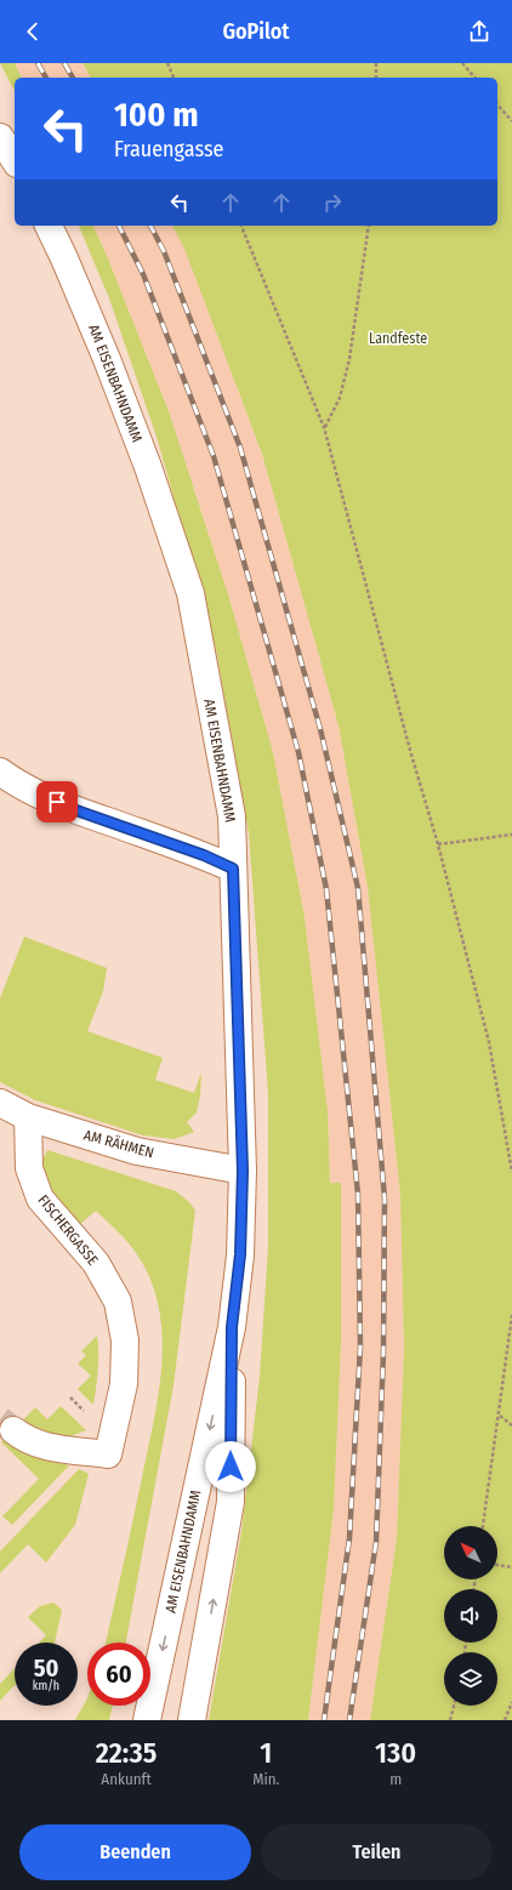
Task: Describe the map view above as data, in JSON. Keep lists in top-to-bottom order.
{
  "streets": {
    "main road": ["AM EISENBAHNDAMM", "AM RÄHMEN", "FISCHERGASSE"]
  },
  "crossings": [
    ["AM EISENBAHNDAMM", "AM RÄHMEN"],
    ["AM RÄHMEN", "FISCHERGASSE"]
  ],
  "parks": ["Landfeste"],
  "north": "top left",
  "page": {
    "header": "GoPilot",
    "turn": ["100 m", "Frauengasse"],
    "speed": "50 km/h",
    "limit": "60",
    "eta": [
      "22:35",
      "Ankunft",
      "1",
      "Min.",
      "130",
      "m"
    ],
    "buttons": ["Beenden", "Teilen"]
  }
}
